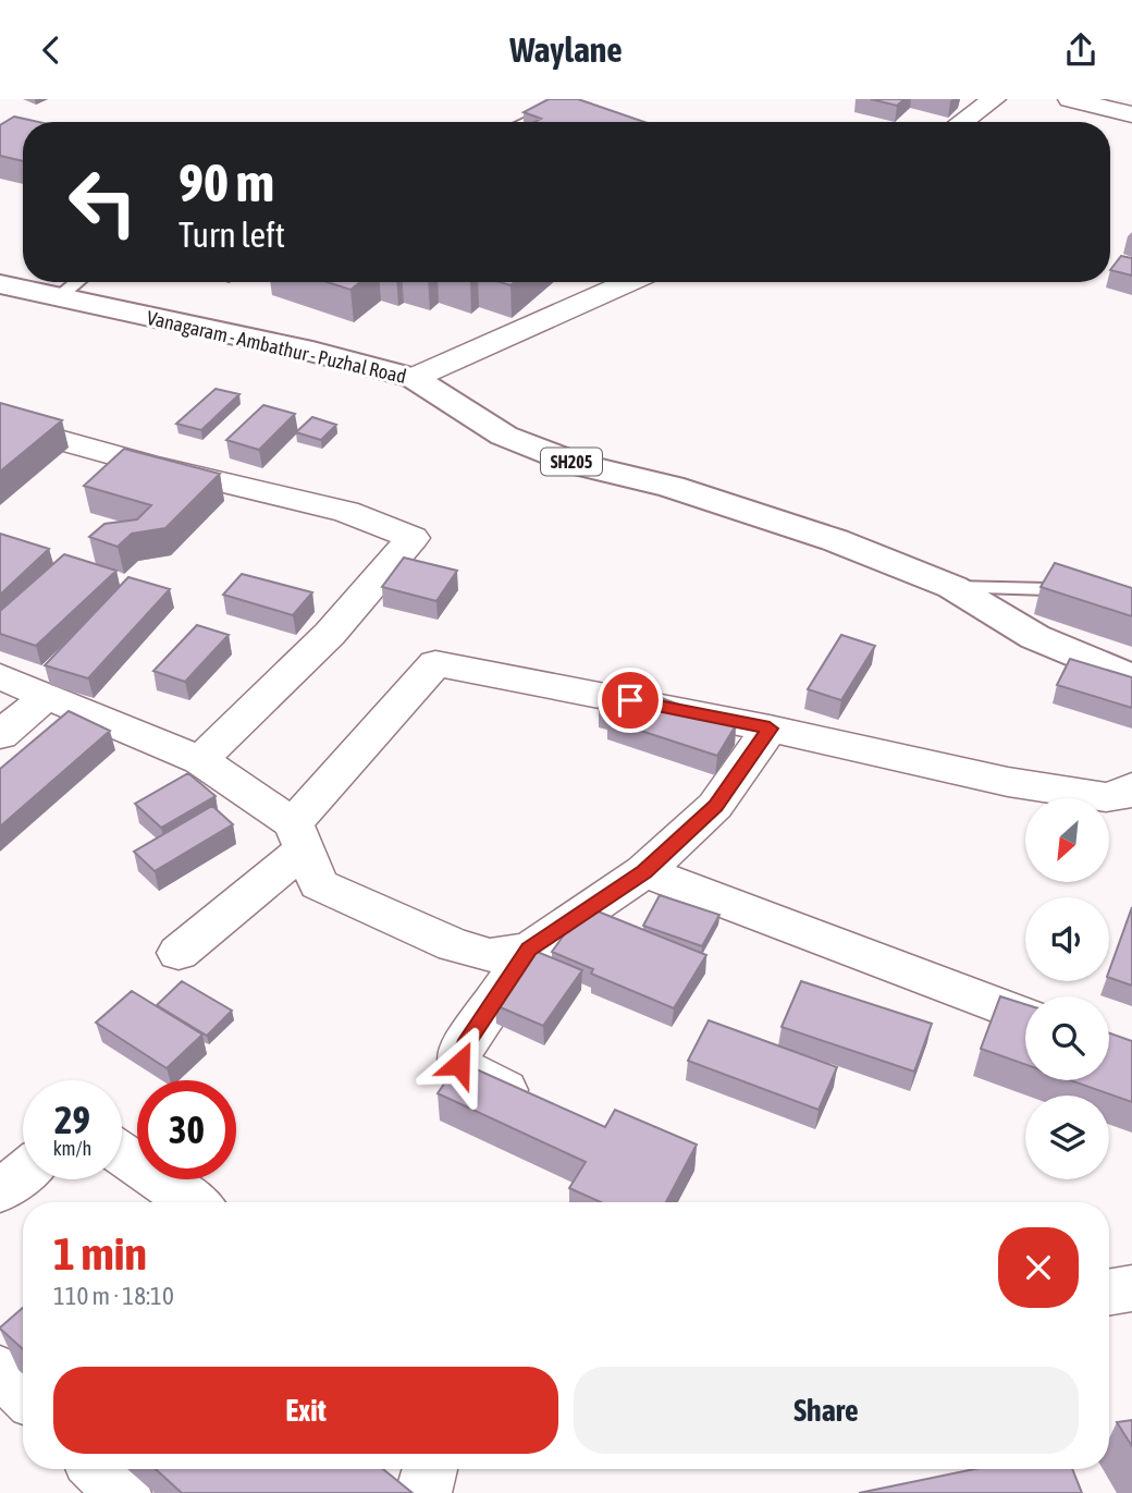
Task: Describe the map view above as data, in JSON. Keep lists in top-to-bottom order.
{
  "streets": {
    "main road": ["Vanagaram - Ambathur - Puzhal Road", "SH205"]
  },
  "north": "bottom left",
  "page": {
    "header": "Waylane",
    "turn": ["90 m", "Turn left"],
    "speed": "29 km/h",
    "limit": "30",
    "heading": ["1 min", "110 m · 18:10"],
    "buttons": ["Exit", "Share"]
  }
}
